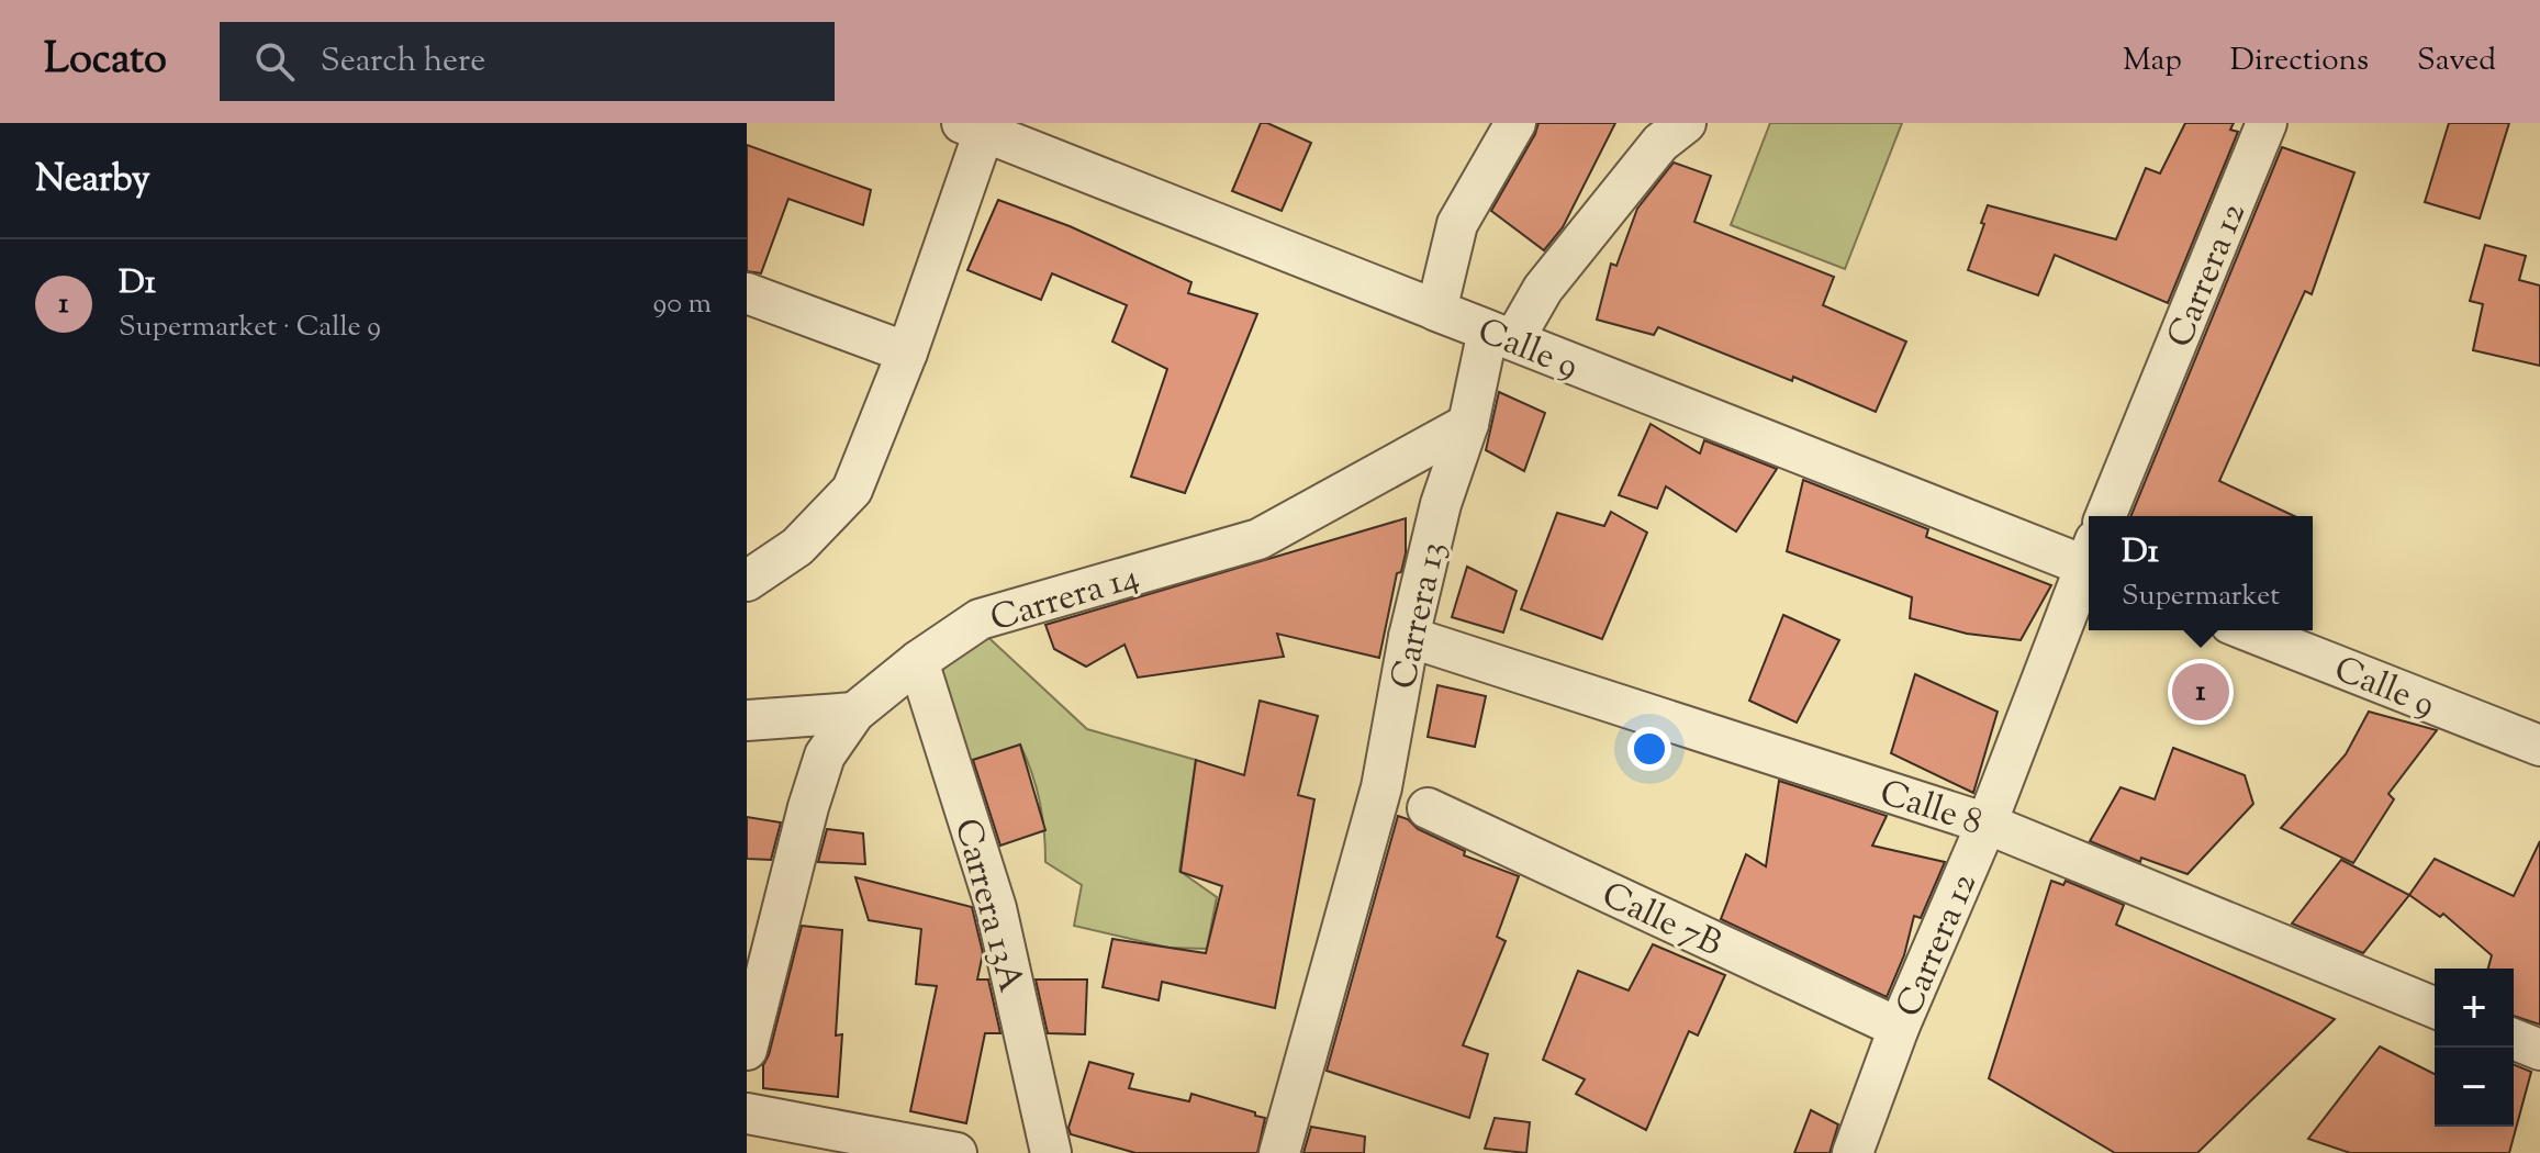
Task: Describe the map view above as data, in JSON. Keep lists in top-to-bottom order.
{
  "streets": {
    "street": [
      "Carrera 12",
      "Calle 9",
      "Carrera 14",
      "Carrera 13",
      "Calle 8",
      "Carrera 13A",
      "Calle 7B"
    ]
  },
  "crossings": [
    ["Carrera 12", "Calle 8"],
    ["Carrera 12", "Calle 7B"],
    ["Calle 9", "Carrera 13"],
    ["Carrera 14", "Carrera 13"],
    ["Carrera 14", "Carrera 13A"],
    ["Carrera 13", "Calle 8"]
  ],
  "page": {
    "header": "Locato",
    "search": "Search here",
    "nav": ["Map", "Directions", "Saved"],
    "heading": "Nearby",
    "list": [
      {
        "mark": "1",
        "name": "D1",
        "note": "Supermarket · Calle 9",
        "value": "90 m"
      }
    ],
    "popup": ["D1", "Supermarket"],
    "pins": "1",
    "map_buttons": ["+", "−"]
  }
}
